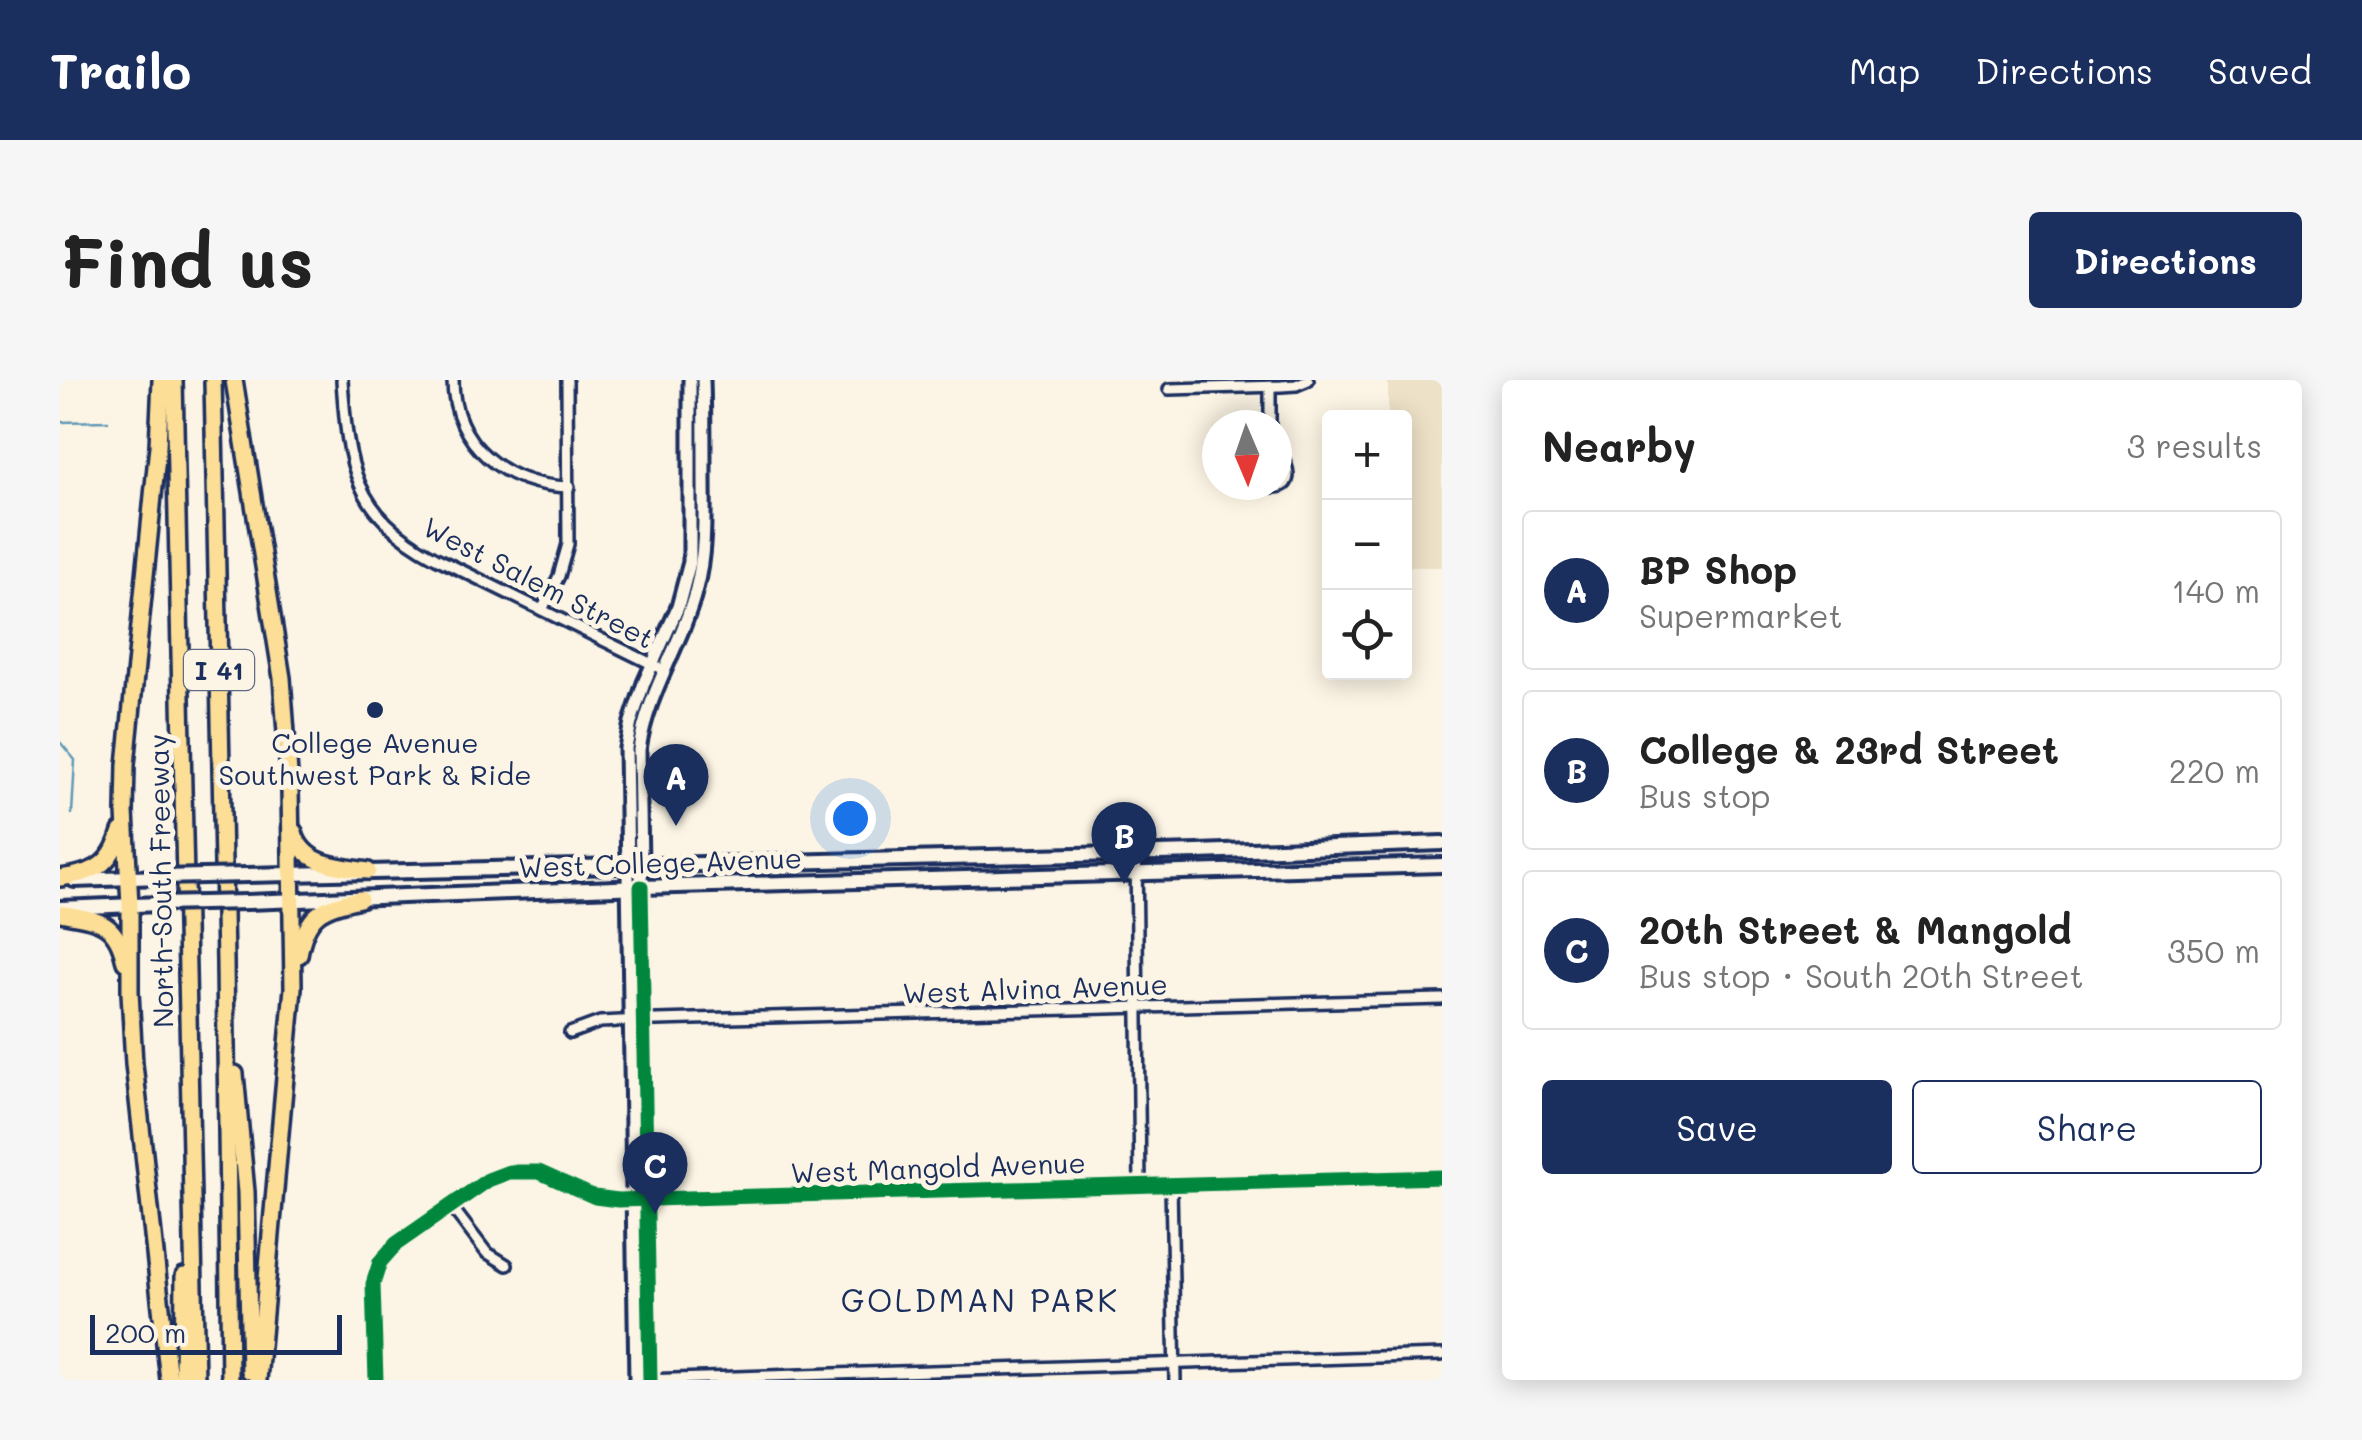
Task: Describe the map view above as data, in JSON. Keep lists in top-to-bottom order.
{
  "streets": {
    "highway": ["I 41", "North-South Freeway"],
    "main road": ["West College Avenue"],
    "street": ["West Salem Street", "West Alvina Avenue", "West Mangold Avenue"]
  },
  "districts": ["GOLDMAN PARK"],
  "places": ["College Avenue Southwest Park & Ride"],
  "scale_bar": "200 m",
  "north": "bottom",
  "page": {
    "header": "Trailo",
    "nav": ["Map", "Directions", "Saved"],
    "buttons": [
      "Directions",
      ["Save", "Share"]
    ],
    "title": "Find us",
    "heading": ["Nearby", "3 results"],
    "map_buttons": ["+", "−"],
    "list": [
      {
        "mark": "A",
        "name": "BP Shop",
        "note": "Supermarket",
        "value": "140 m"
      },
      {
        "mark": "B",
        "name": "College & 23rd Street",
        "note": "Bus stop",
        "value": "220 m"
      },
      {
        "mark": "C",
        "name": "20th Street & Mangold",
        "note": "Bus stop · South 20th Street",
        "value": "350 m"
      }
    ],
    "pins": ["A", "B", "C"],
    "scale": "200 m"
  }
}
